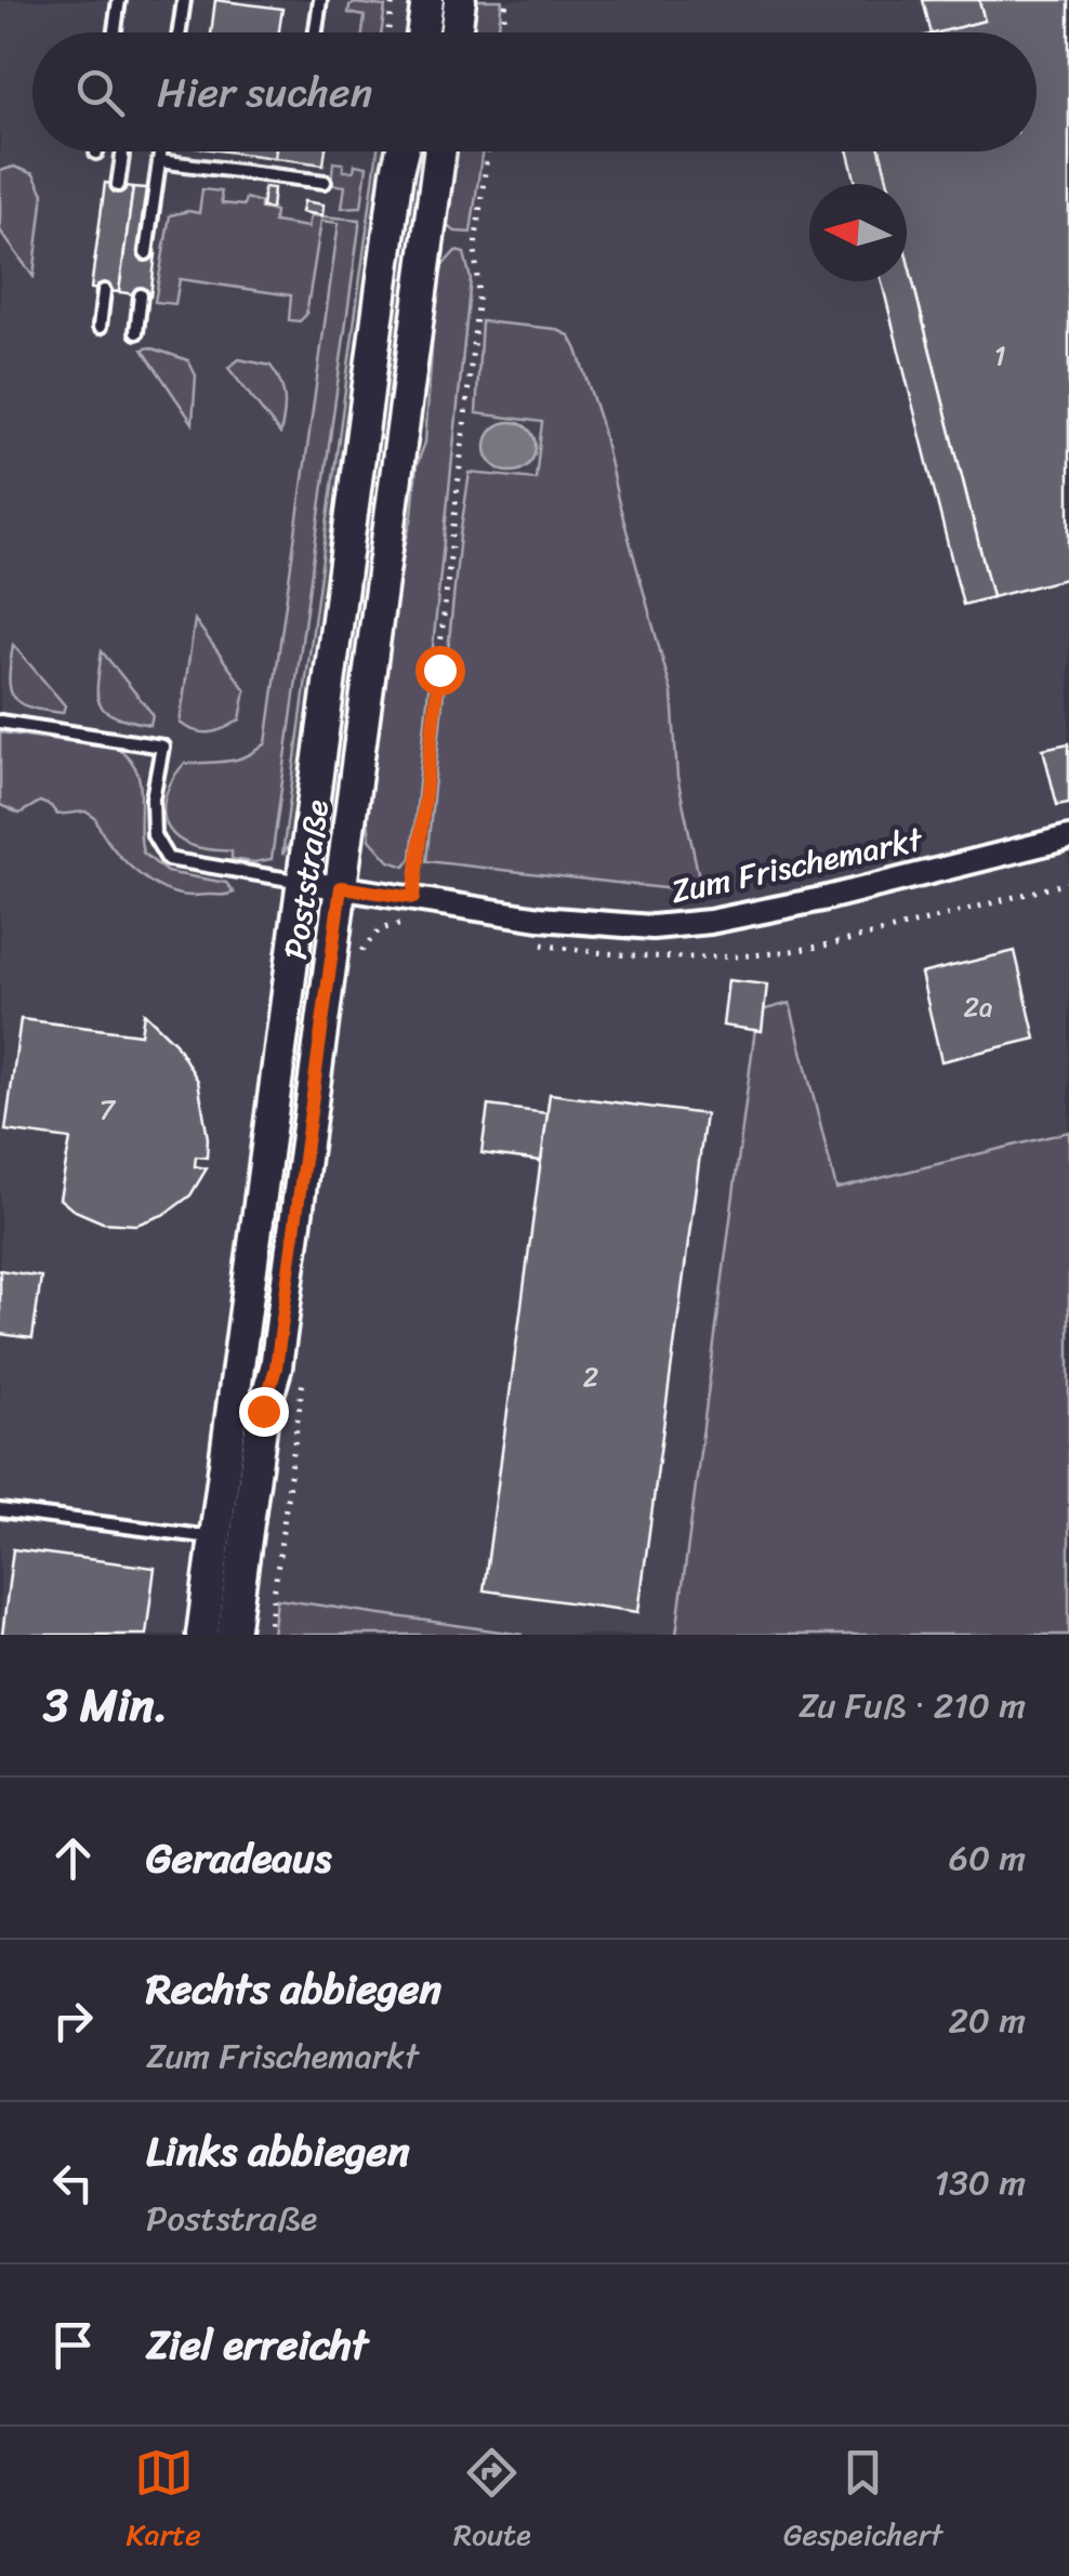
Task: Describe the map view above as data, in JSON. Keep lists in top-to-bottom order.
{
  "streets": {
    "street": ["Zum Frischemarkt", "Poststraße"]
  },
  "crossings": [
    ["Zum Frischemarkt", "Poststraße"]
  ],
  "house_numbers": [
    "1",
    "2a",
    "7",
    "2"
  ],
  "north": "left",
  "page": {
    "search": "Hier suchen",
    "heading": ["3 Min.", "Zu Fuß · 210 m"],
    "list": [
      ["Geradeaus", "60 m"],
      ["Rechts abbiegen", "Zum Frischemarkt", "20 m"],
      ["Links abbiegen", "Poststraße", "130 m"],
      "Ziel erreicht"
    ],
    "nav": ["Karte", "Route", "Gespeichert"]
  }
}
